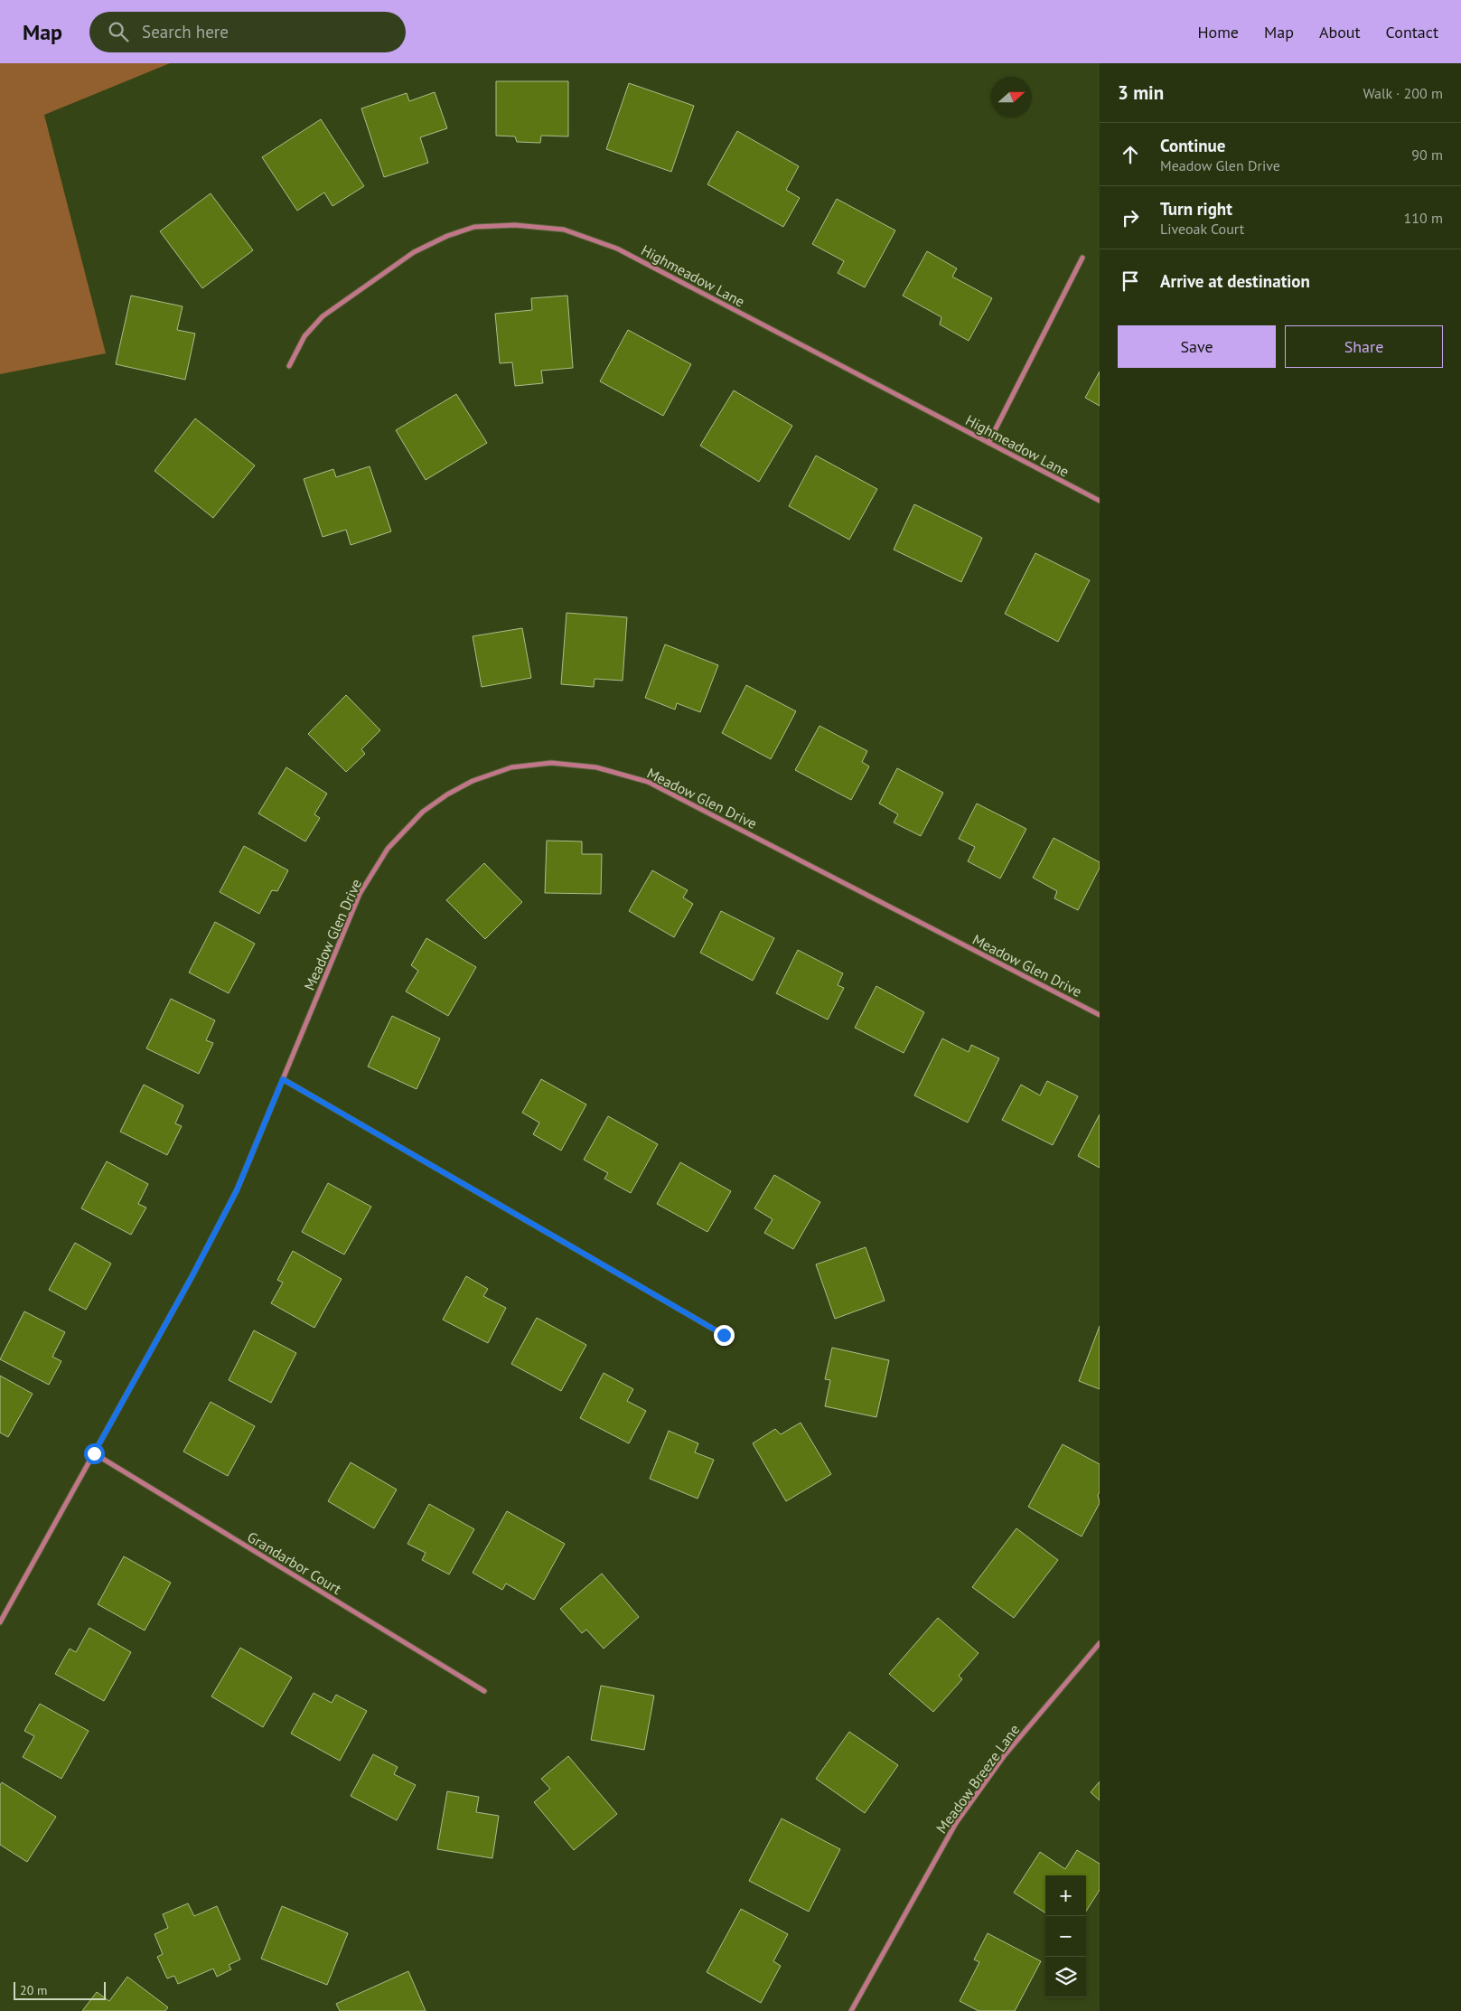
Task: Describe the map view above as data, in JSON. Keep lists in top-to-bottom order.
{
  "streets": {
    "street": [
      "Highmeadow Lane",
      "Meadow Glen Drive",
      "Grandarbor Court",
      "Meadow Breeze Lane"
    ]
  },
  "crossings": [
    ["Meadow Glen Drive", "Grandarbor Court"]
  ],
  "scale_bar": "20 m",
  "north": "right",
  "page": {
    "header": "Map",
    "search": "Search here",
    "nav": [
      "Home",
      "Map",
      "About",
      "Contact"
    ],
    "heading": ["3 min", "Walk · 200 m"],
    "list": [
      ["Continue", "Meadow Glen Drive", "90 m"],
      ["Turn right", "Liveoak Court", "110 m"],
      "Arrive at destination"
    ],
    "buttons": ["Save", "Share"],
    "map_buttons": ["+", "−"],
    "scale": "20 m"
  }
}
